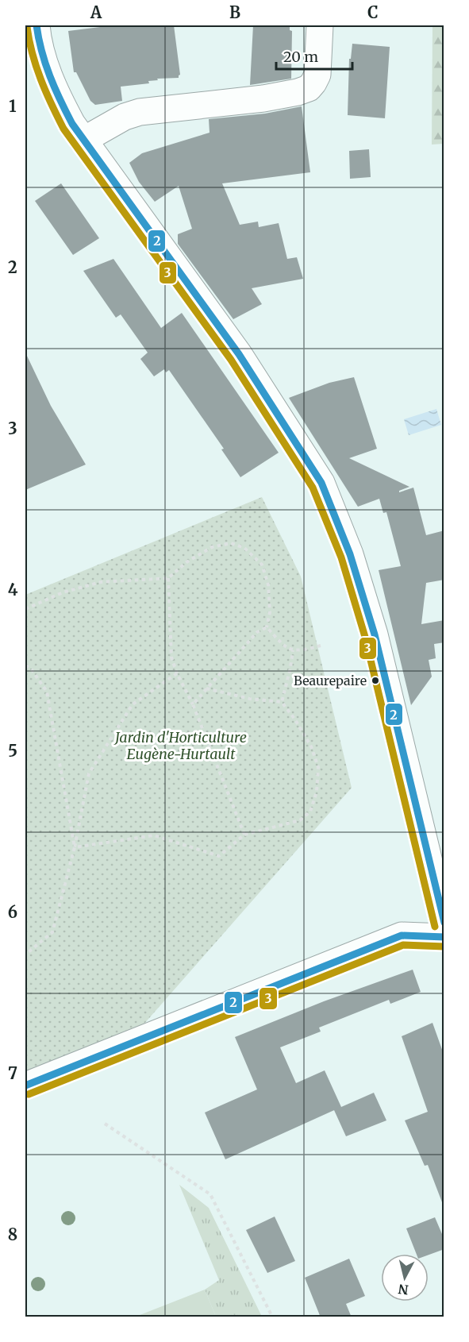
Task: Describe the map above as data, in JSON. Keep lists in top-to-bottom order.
{
  "parks": ["Jardin d'Horticulture Eugène-Hurtault"],
  "places": ["Beaurepaire"],
  "lines": ["transit line 2", "transit line 3"],
  "scale_bar": "20 m",
  "north": "bottom",
  "grid": {
    "columns": ["A", "B", "C"],
    "rows": [
      "1",
      "2",
      "3",
      "4",
      "5",
      "6",
      "7",
      "8"
    ]
  }
}
